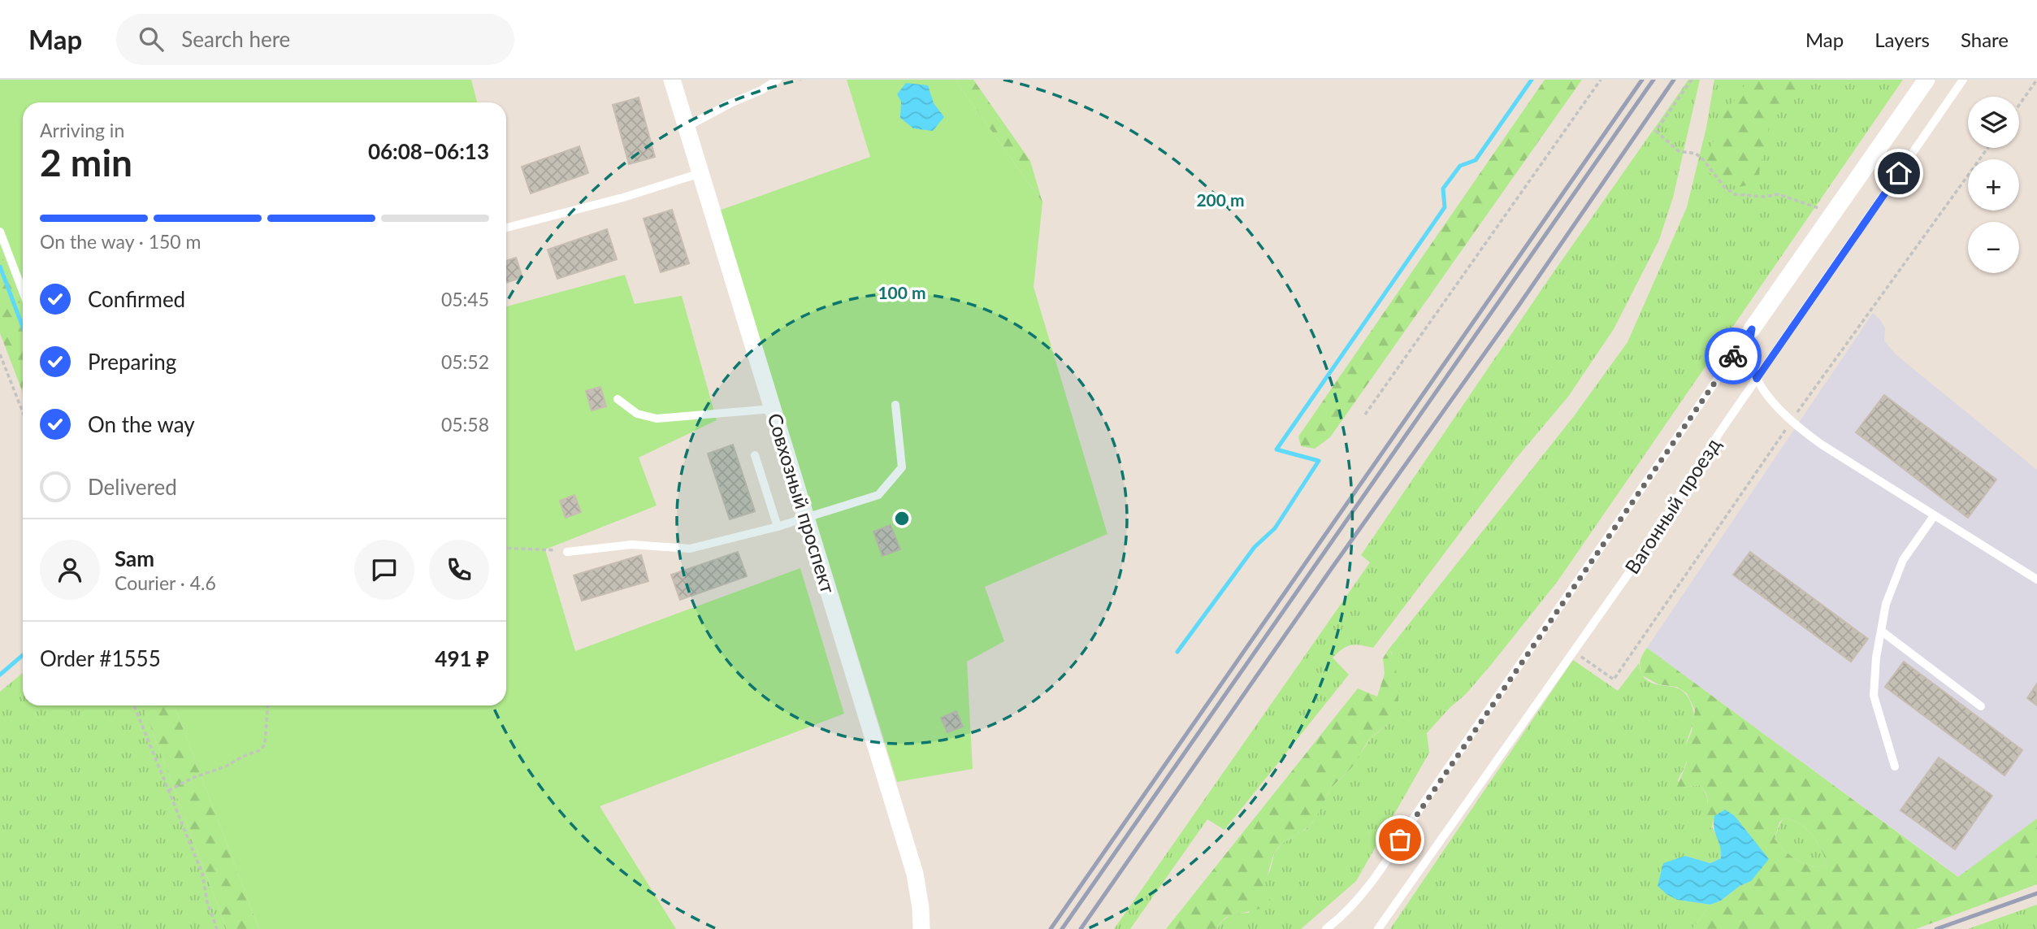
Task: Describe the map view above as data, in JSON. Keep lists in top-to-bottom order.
{
  "streets": {
    "street": ["Совхозный проспект", "Вагонный проезд"]
  },
  "page": {
    "header": "Map",
    "search": "Search here",
    "nav": ["Map", "Layers", "Share"],
    "map_buttons": ["+", "−"],
    "heading": ["2 min", "Arriving in", "06:08–06:13"],
    "panel": [
      "Sam",
      "Courier · 4.6",
      "Order #1555",
      "491 ₽"
    ],
    "bar": "On the way · 150 m",
    "list": [
      ["Confirmed", "05:45"],
      ["Preparing", "05:52"],
      ["On the way", "05:58"],
      "Delivered"
    ]
  },
  "rings": ["200 m", "100 m"]
}
